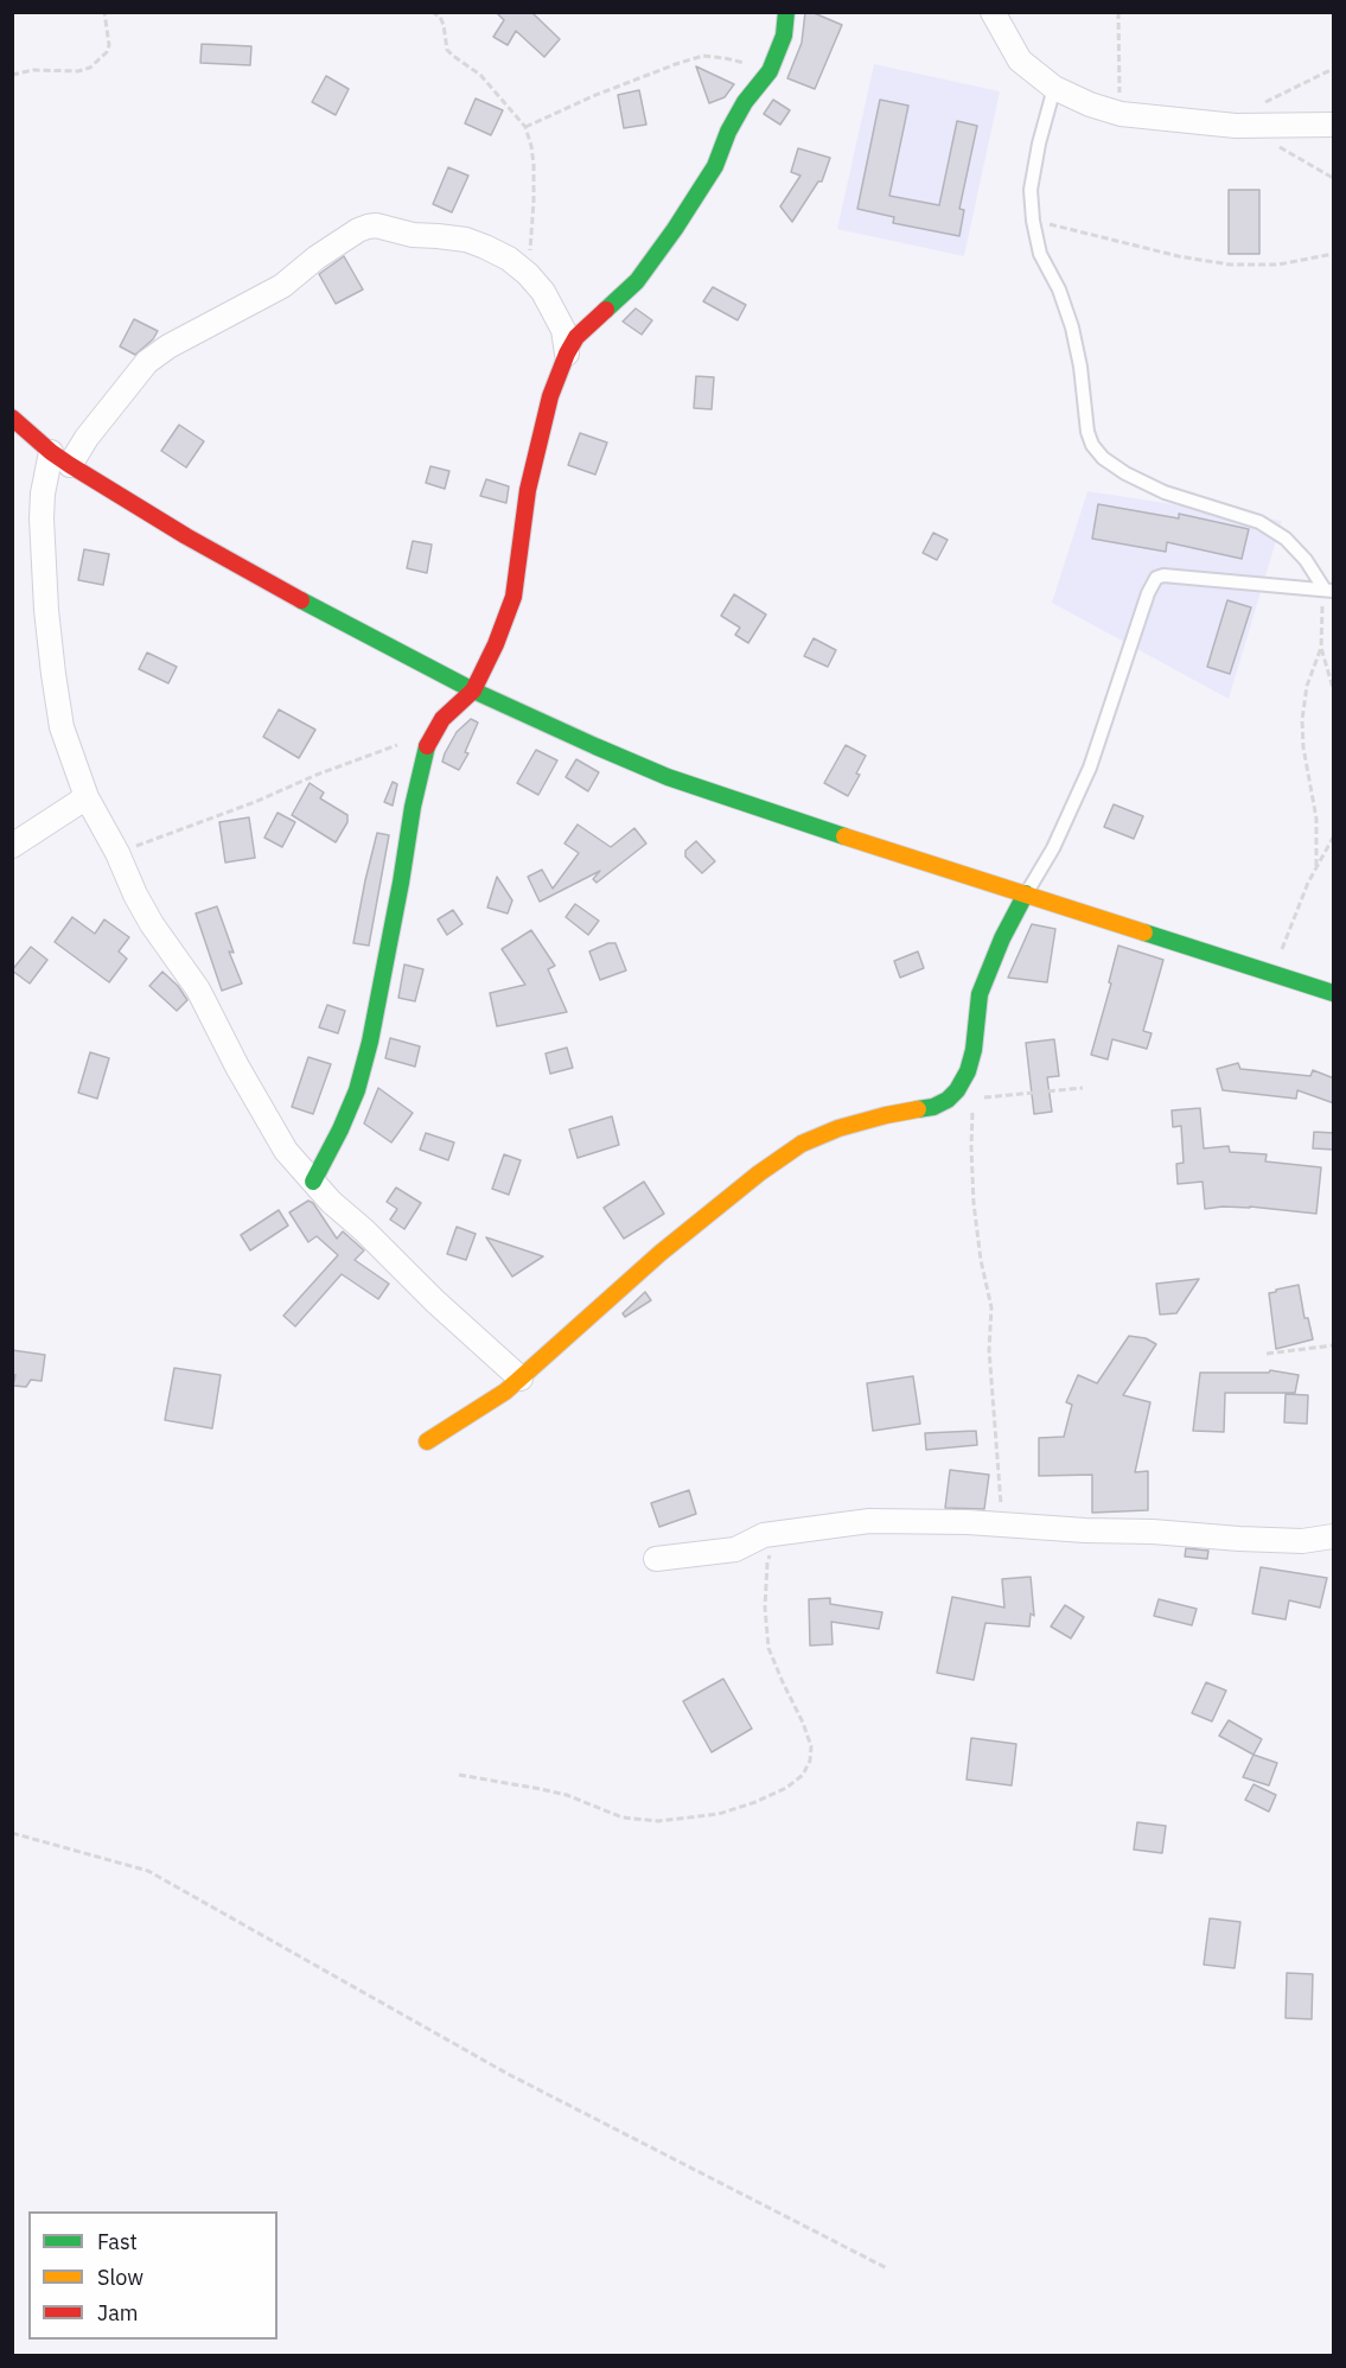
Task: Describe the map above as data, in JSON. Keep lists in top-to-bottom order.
{
  "legend": ["Fast", "Slow", "Jam"]
}
